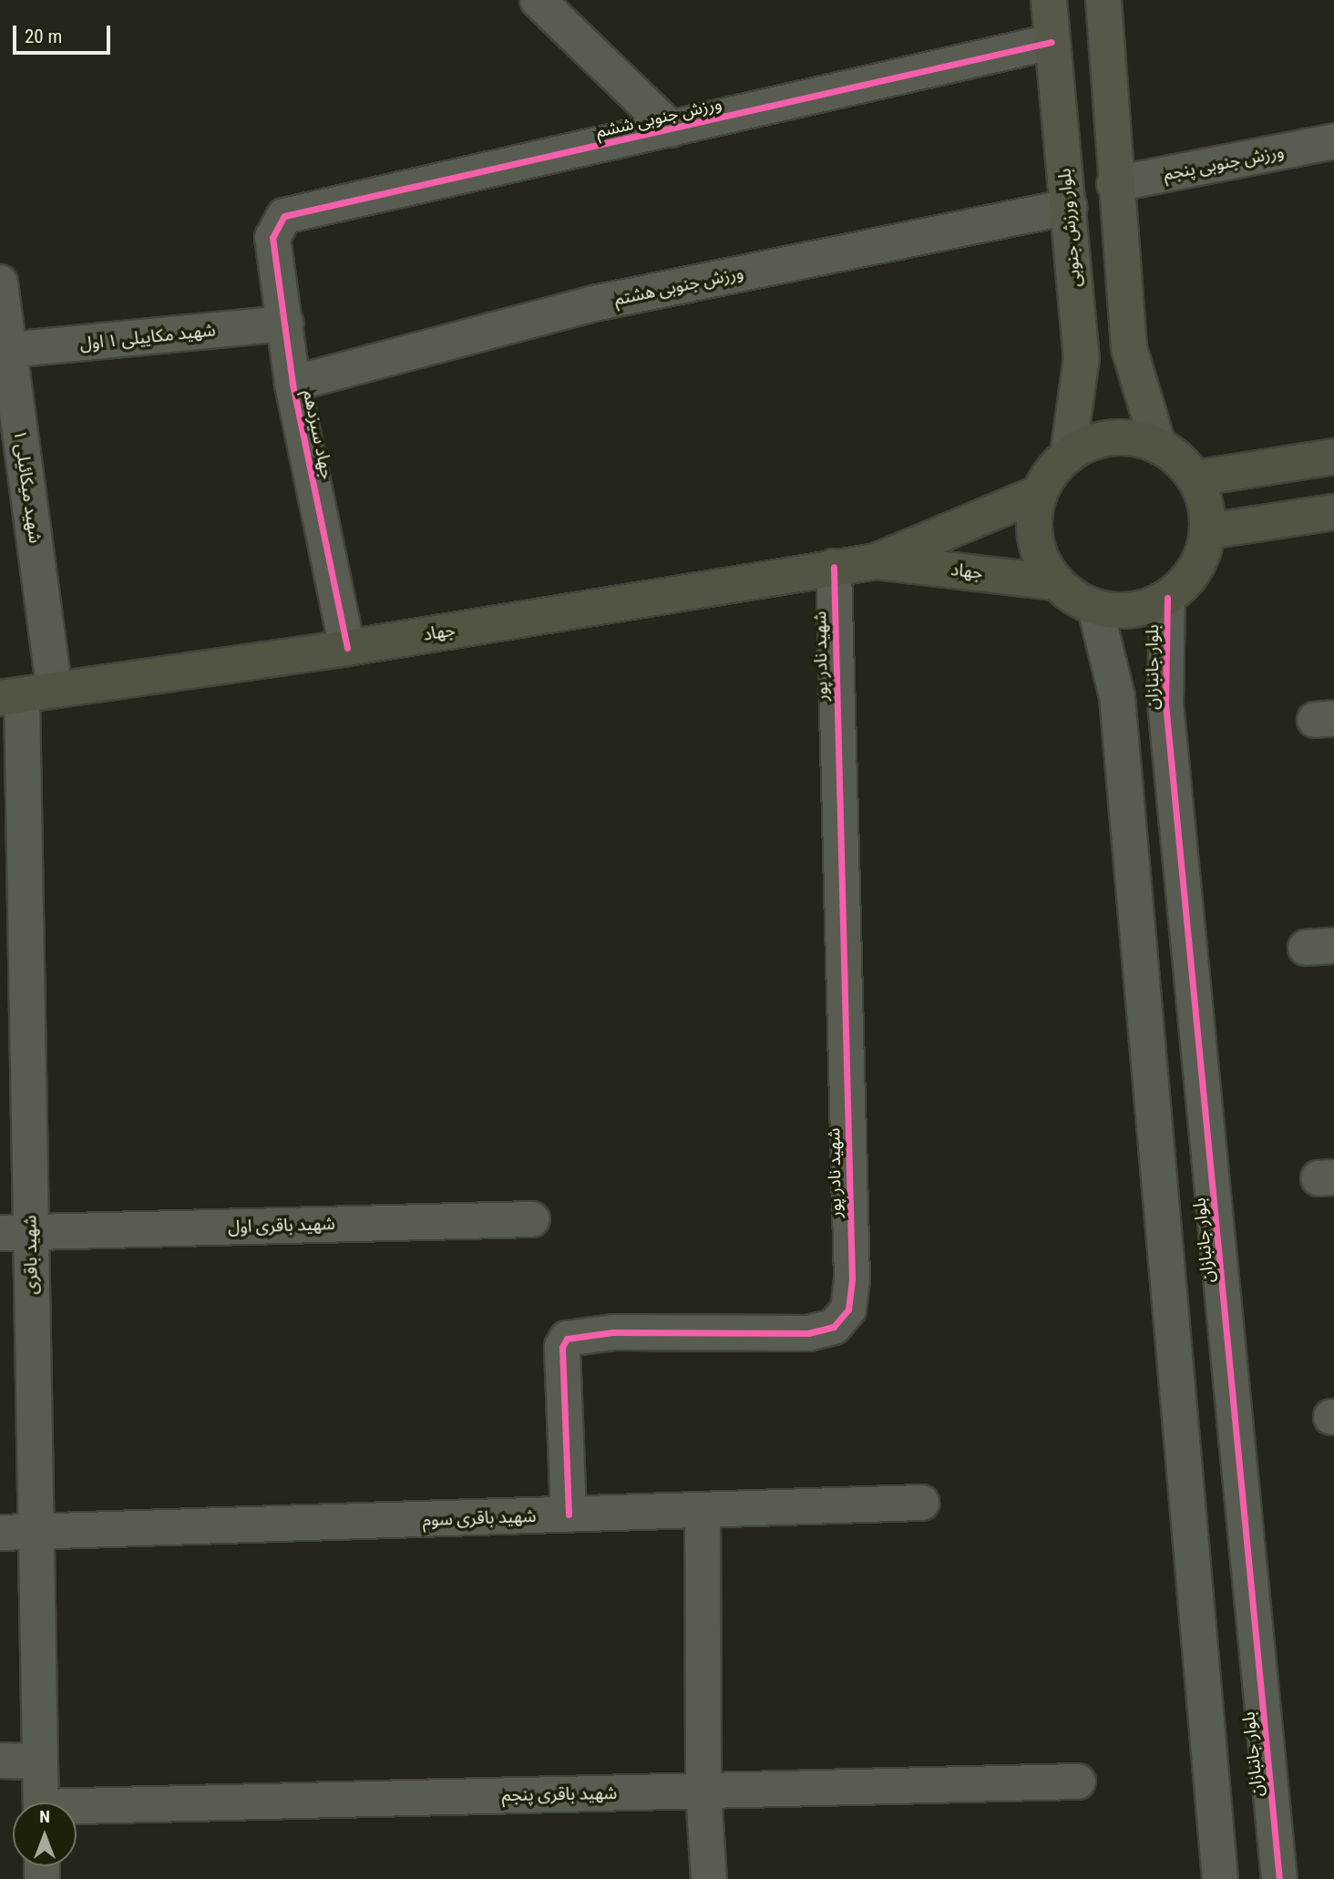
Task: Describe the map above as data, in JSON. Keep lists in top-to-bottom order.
{
  "streets": {
    "main road": ["بلوار ورزش جنوبی", "جهاد"],
    "street": [
      "ورزش جنوبی ششم",
      "ورزش جنوبی پنجم",
      "ورزش جنوبی هشتم",
      "شهید مکاییلی ۱ اول",
      "جهاد سیزدهم",
      "شهید میکائیلی ۱",
      "شهید نادر پور",
      "بلوار جانبازان",
      "شهید باقری اول",
      "شهید باقری",
      "شهید باقری سوم",
      "شهید باقری پنجم"
    ]
  },
  "crossings": [
    ["ورزش جنوبی ششم", "بلوار ورزش جنوبی"],
    ["ورزش جنوبی ششم", "جهاد سیزدهم"],
    ["بلوار ورزش جنوبی", "ورزش جنوبی هشتم"],
    ["بلوار ورزش جنوبی", "جهاد"],
    ["بلوار ورزش جنوبی", "بلوار جانبازان"],
    ["ورزش جنوبی هشتم", "جهاد سیزدهم"],
    ["شهید مکاییلی ۱ اول", "جهاد سیزدهم"],
    ["شهید مکاییلی ۱ اول", "شهید میکائیلی ۱"],
    ["جهاد سیزدهم", "جهاد"],
    ["شهید میکائیلی ۱", "جهاد"],
    ["شهید میکائیلی ۱", "شهید باقری"],
    ["جهاد", "شهید نادر پور"],
    ["جهاد", "بلوار جانبازان"],
    ["جهاد", "شهید باقری"],
    ["شهید نادر پور", "شهید باقری سوم"],
    ["شهید باقری اول", "شهید باقری"],
    ["شهید باقری", "شهید باقری سوم"]
  ],
  "scale_bar": "20 m",
  "north": "top"
}
